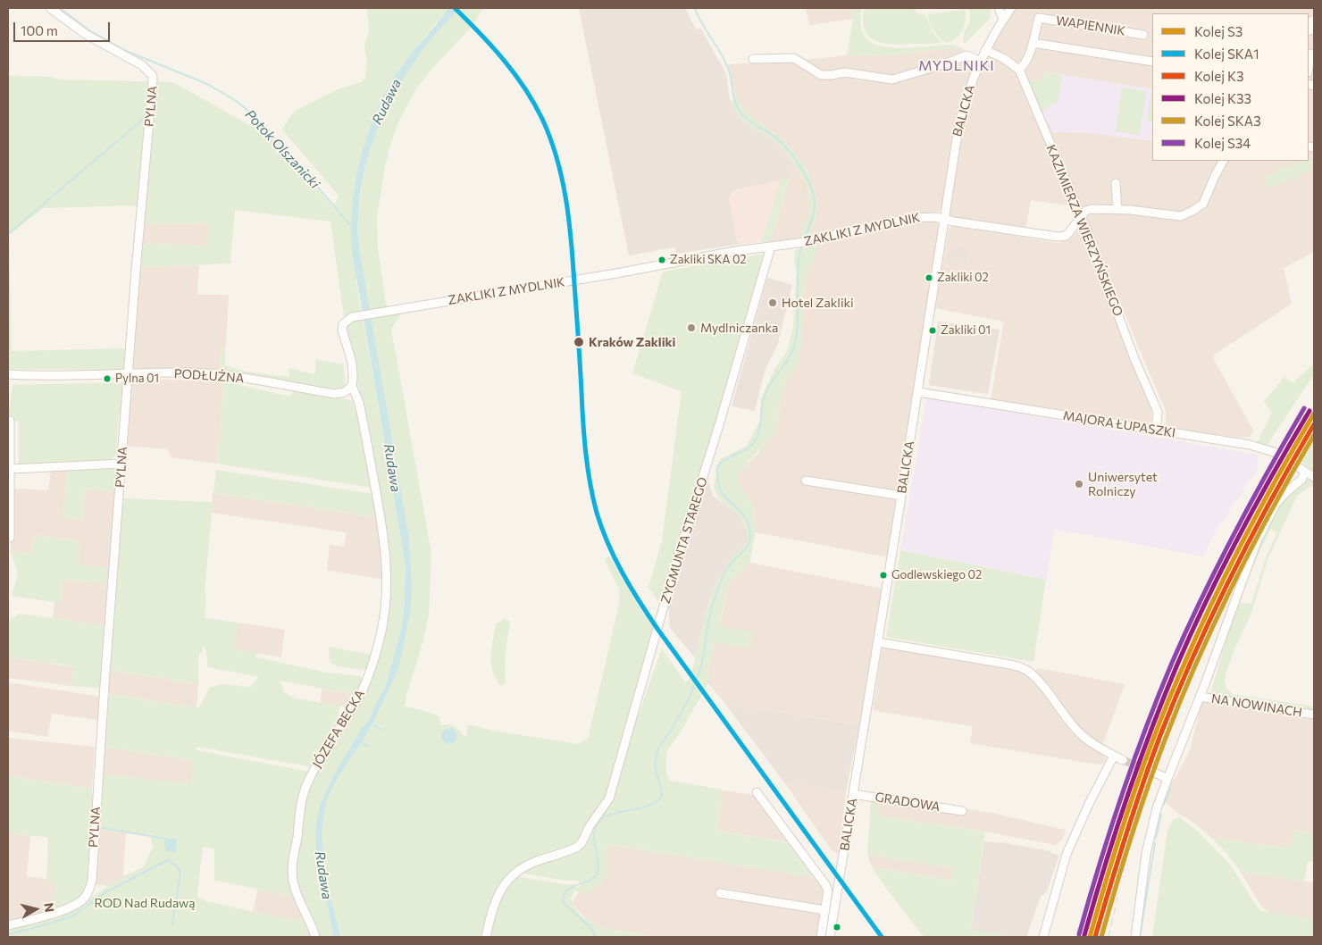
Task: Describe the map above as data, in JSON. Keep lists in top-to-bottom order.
{
  "streets": {
    "street": [
      "WAPIENNIK",
      "PYLNA",
      "BALICKA",
      "ZAKLIKI Z MYDLNIK",
      "KAZIMIERZA WIERZYŃSKIEGO",
      "PODŁUŻNA",
      "MAJORA ŁUPASZKI",
      "ZYGMUNTA STAREGO",
      "NA NOWINACH",
      "JÓZEFA BECKA",
      "GRADOWA"
    ]
  },
  "crossings": [
    ["WAPIENNIK", "KAZIMIERZA WIERZYŃSKIEGO"],
    ["PYLNA", "PODŁUŻNA"],
    ["BALICKA", "ZAKLIKI Z MYDLNIK"],
    ["BALICKA", "MAJORA ŁUPASZKI"],
    ["BALICKA", "GRADOWA"],
    ["ZAKLIKI Z MYDLNIK", "KAZIMIERZA WIERZYŃSKIEGO"],
    ["ZAKLIKI Z MYDLNIK", "PODŁUŻNA"],
    ["ZAKLIKI Z MYDLNIK", "ZYGMUNTA STAREGO"],
    ["ZAKLIKI Z MYDLNIK", "JÓZEFA BECKA"],
    ["KAZIMIERZA WIERZYŃSKIEGO", "MAJORA ŁUPASZKI"],
    ["PODŁUŻNA", "JÓZEFA BECKA"]
  ],
  "districts": ["MYDLNIKI"],
  "water": ["Rudawa", "Potok Olszanicki"],
  "parks": ["ROD Nad Rudawą"],
  "places": [
    "Zakliki SKA 02",
    "Zakliki 02",
    "Hotel Zakliki",
    "Mydlniczanka",
    "Zakliki 01",
    "Kraków Zakliki",
    "Pylna 01",
    "Uniwersytet Rolniczy",
    "Godlewskiego 02"
  ],
  "lines": [
    "rail line SKA1",
    "rail line S34",
    "rail line K33",
    "rail line S3",
    "rail line K3",
    "rail line SKA3"
  ],
  "legend": [
    "Kolej S3",
    "Kolej SKA1",
    "Kolej K3",
    "Kolej K33",
    "Kolej SKA3",
    "Kolej S34"
  ],
  "scale_bar": "100 m",
  "north": "right"
}
